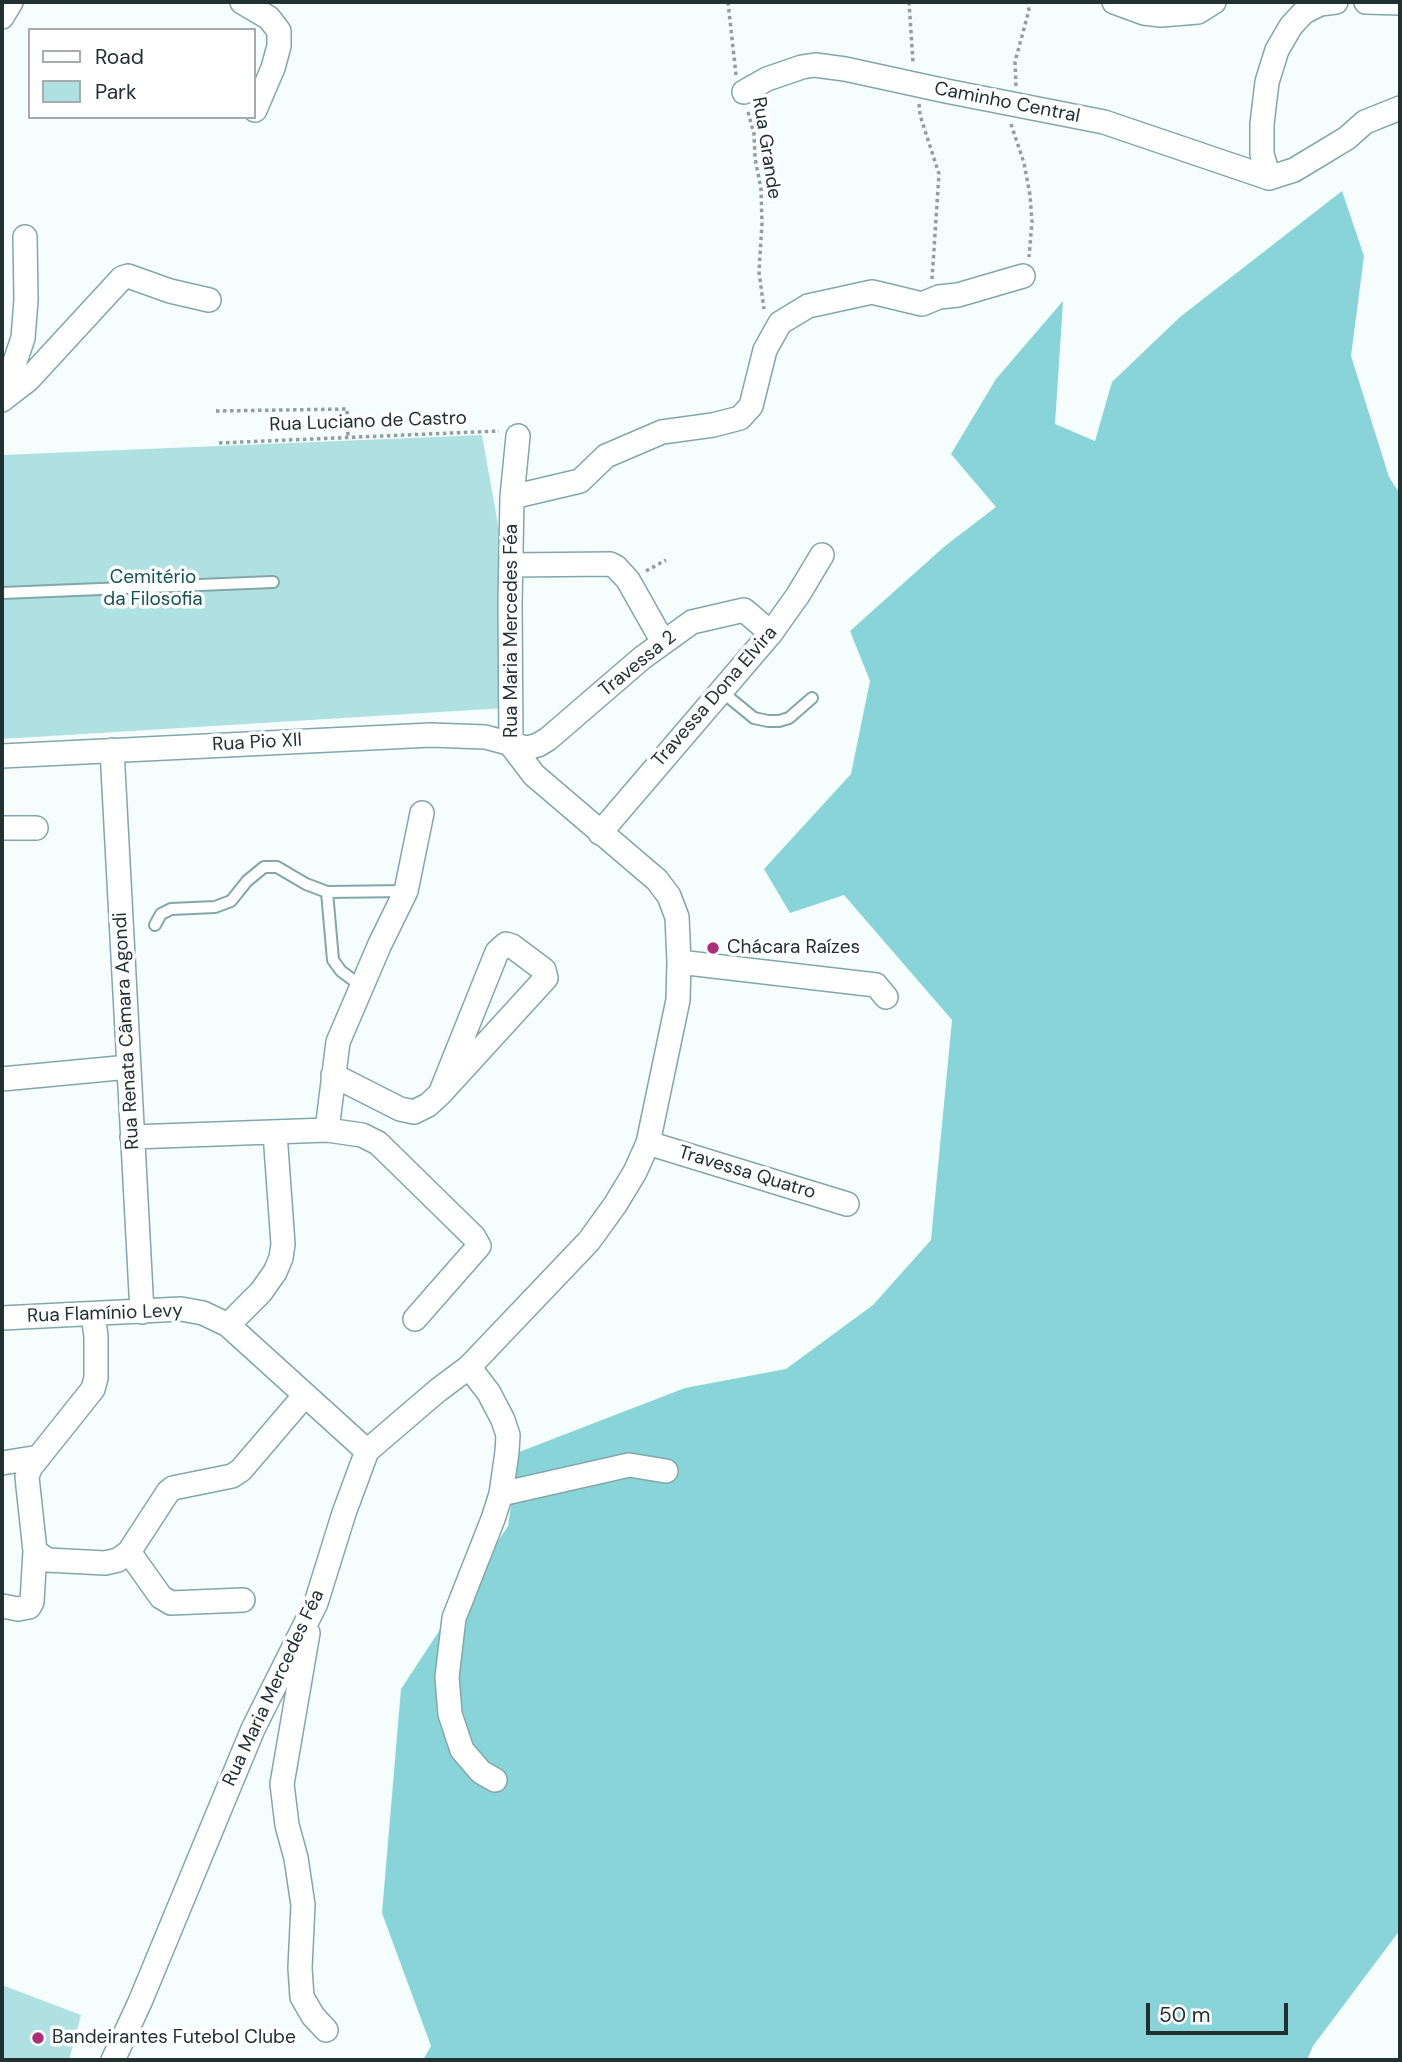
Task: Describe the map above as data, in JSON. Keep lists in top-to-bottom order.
{
  "streets": {
    "street": [
      "Caminho Central",
      "Rua Maria Mercedes Féa",
      "Travessa 2",
      "Travessa Dona Elvira",
      "Rua Pio XII",
      "Rua Renata Câmara Agondi",
      "Travessa Quatro",
      "Rua Flamínio Levy"
    ],
    "path": ["Rua Grande", "Rua Luciano de Castro"]
  },
  "crossings": [
    ["Caminho Central", "Rua Grande"],
    ["Rua Luciano de Castro", "Rua Maria Mercedes Féa"],
    ["Rua Maria Mercedes Féa", "Travessa 2"],
    ["Rua Maria Mercedes Féa", "Travessa Dona Elvira"],
    ["Rua Maria Mercedes Féa", "Rua Pio XII"],
    ["Rua Maria Mercedes Féa", "Travessa Quatro"],
    ["Rua Maria Mercedes Féa", "Rua Flamínio Levy"],
    ["Travessa 2", "Travessa Dona Elvira"],
    ["Travessa 2", "Rua Pio XII"],
    ["Rua Pio XII", "Rua Renata Câmara Agondi"],
    ["Rua Renata Câmara Agondi", "Rua Flamínio Levy"]
  ],
  "parks": ["Cemitério da Filosofia"],
  "places": ["Chácara Raízes", "Bandeirantes Futebol Clube"],
  "legend": ["Road", "Park"],
  "scale_bar": "50 m"
}
